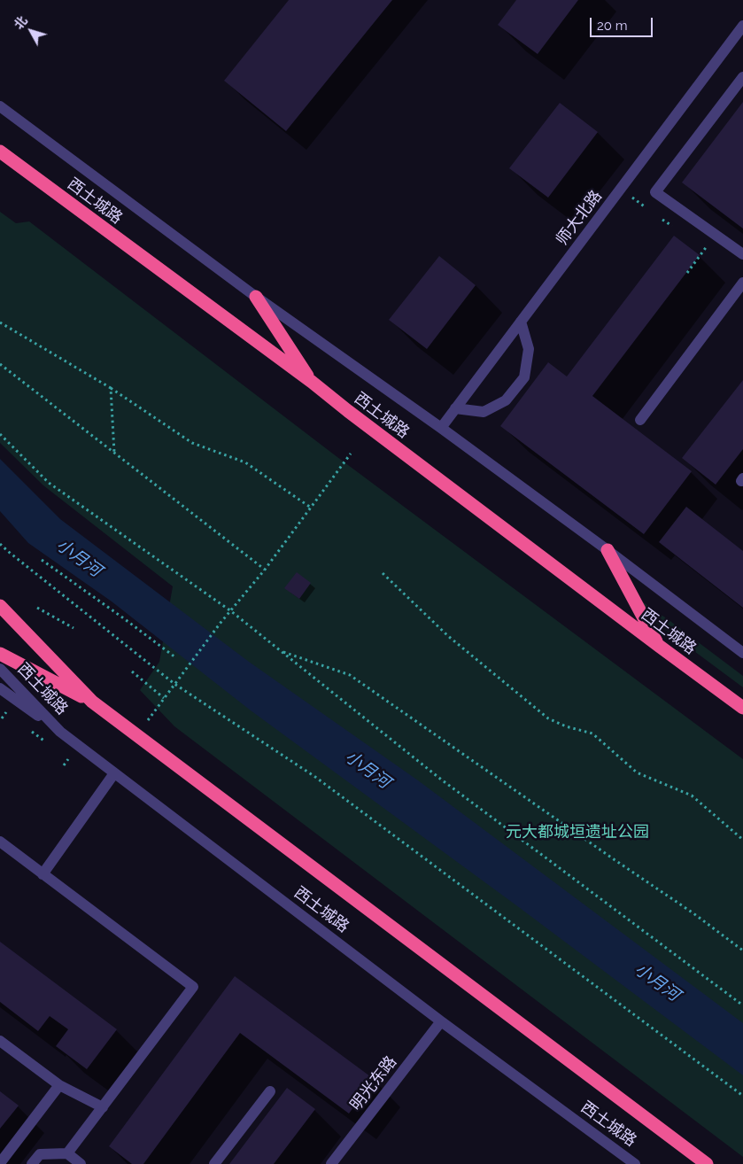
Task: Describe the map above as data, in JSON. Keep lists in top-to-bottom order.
{
  "streets": {
    "highway": ["西土城路"],
    "street": ["师大北路", "明光东路"]
  },
  "crossings": [
    ["西土城路", "师大北路"],
    ["西土城路", "明光东路"]
  ],
  "water": ["小月河"],
  "parks": ["元大都城垣遗址公园"],
  "scale_bar": "20 m",
  "north": "top left"
}
